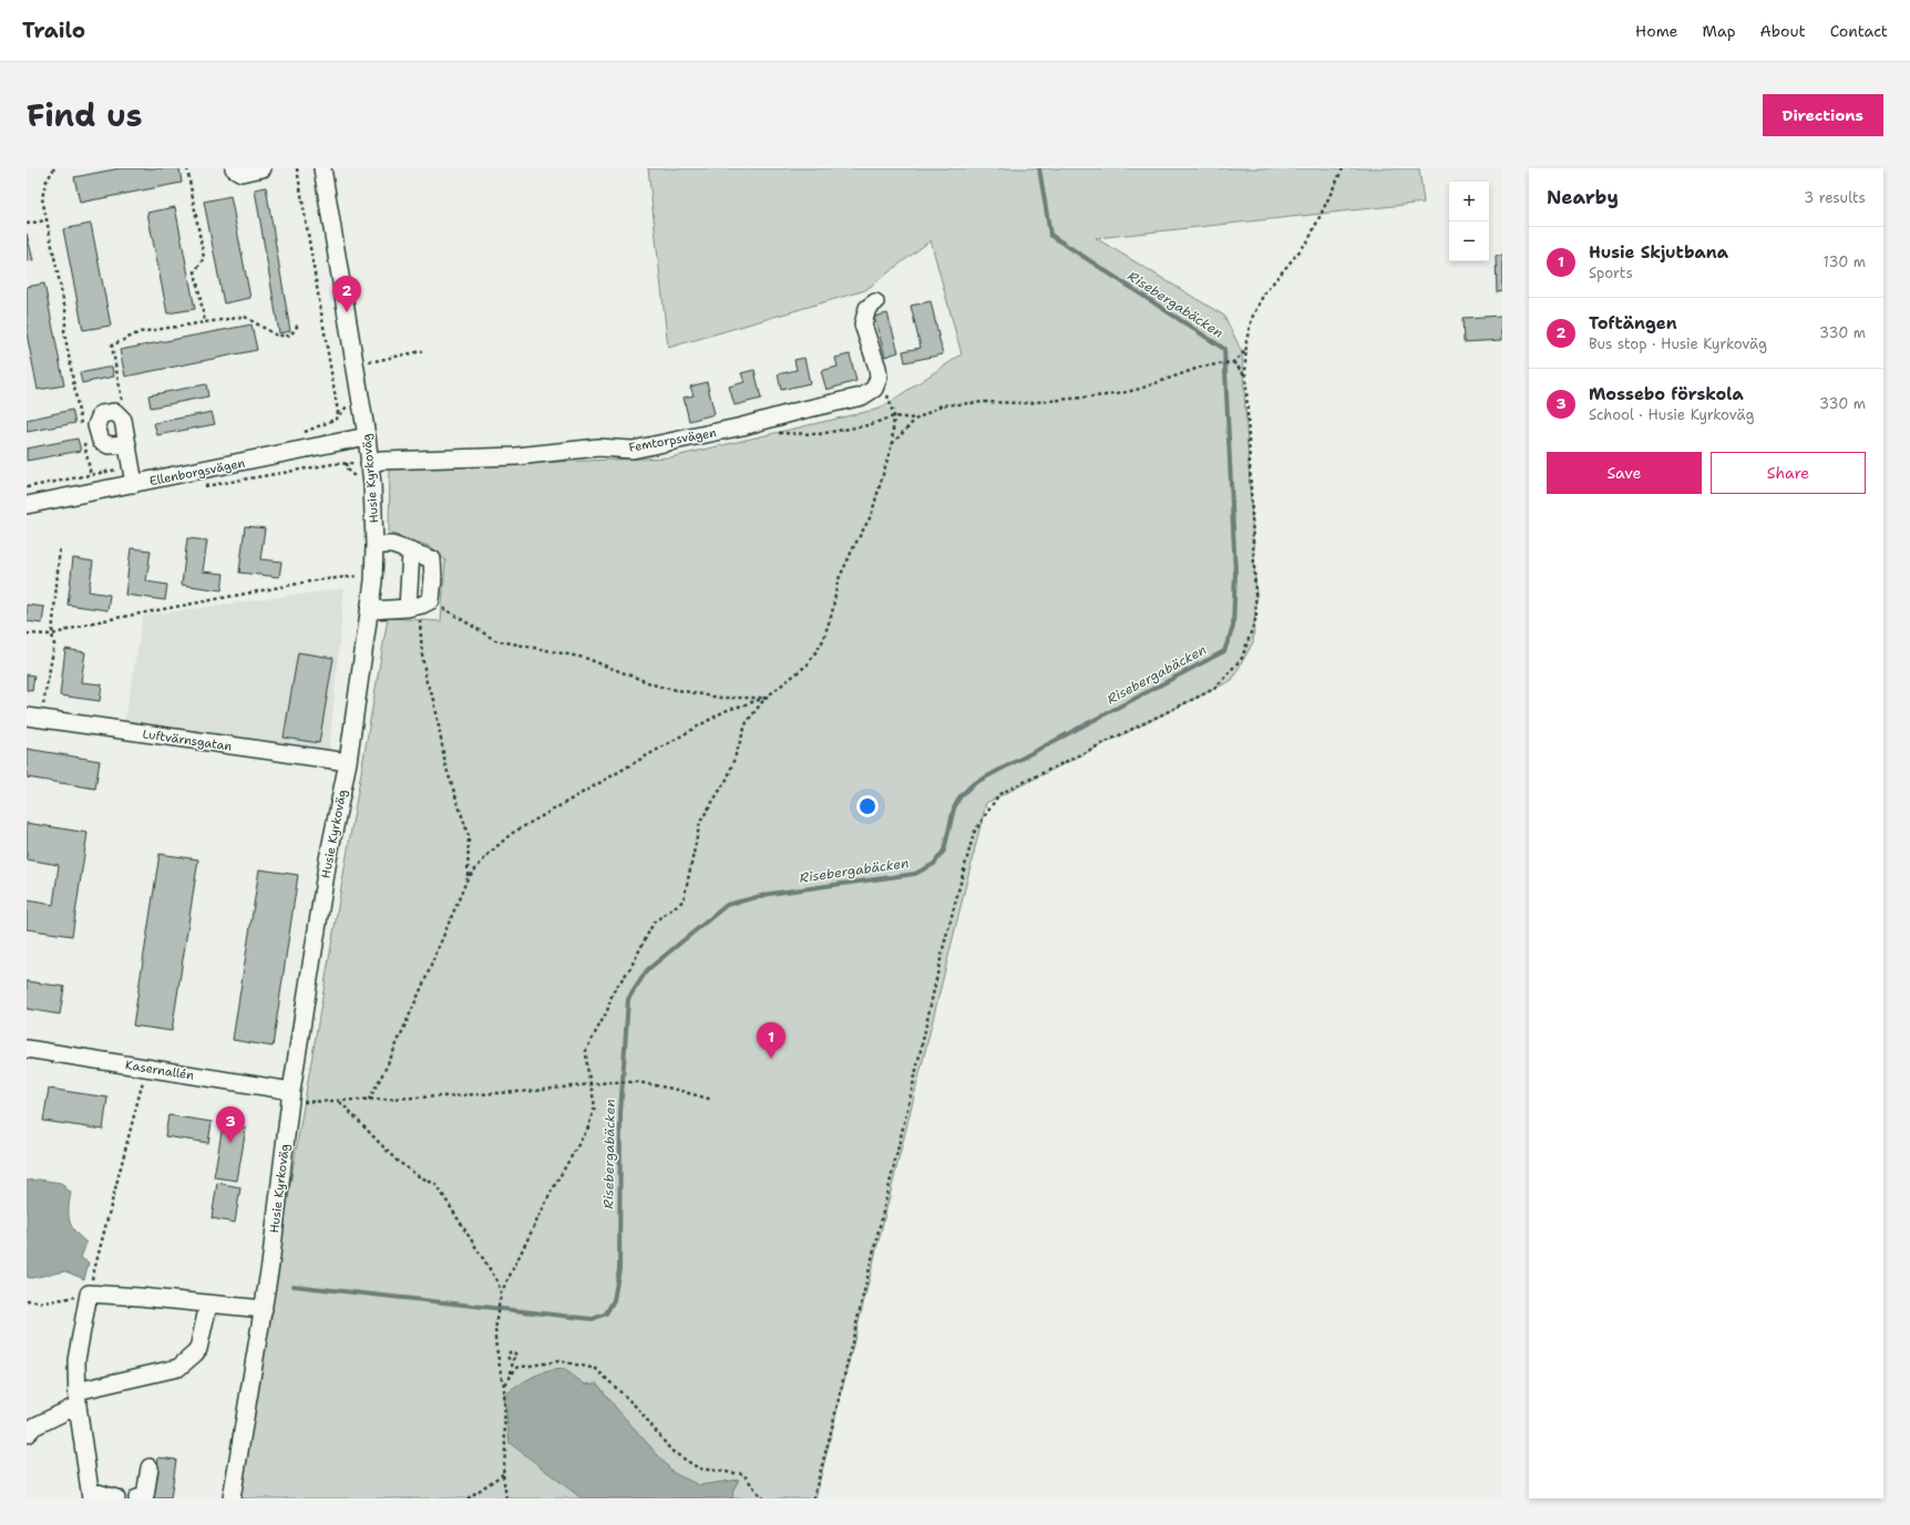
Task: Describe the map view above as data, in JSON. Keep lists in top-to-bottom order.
{
  "streets": {
    "street": [
      "Femtorpsvägen",
      "Ellenborgsvägen",
      "Husie Kyrkoväg",
      "Luftvärnsgatan",
      "Kasernallén"
    ]
  },
  "crossings": [
    ["Femtorpsvägen", "Husie Kyrkoväg"],
    ["Ellenborgsvägen", "Husie Kyrkoväg"],
    ["Husie Kyrkoväg", "Luftvärnsgatan"],
    ["Husie Kyrkoväg", "Kasernallén"]
  ],
  "water": ["Risebergabäcken"],
  "page": {
    "header": "Trailo",
    "nav": [
      "Home",
      "Map",
      "About",
      "Contact"
    ],
    "title": "Find us",
    "buttons": [
      "Directions",
      ["Save", "Share"]
    ],
    "heading": ["Nearby", "3 results"],
    "map_buttons": ["+", "−"],
    "list": [
      {
        "mark": "1",
        "name": "Husie Skjutbana",
        "note": "Sports",
        "value": "130 m"
      },
      {
        "mark": "2",
        "name": "Toftängen",
        "note": "Bus stop · Husie Kyrkoväg",
        "value": "330 m"
      },
      {
        "mark": "3",
        "name": "Mossebo förskola",
        "note": "School · Husie Kyrkoväg",
        "value": "330 m"
      }
    ],
    "pins": ["2", "1", "3"]
  }
}
